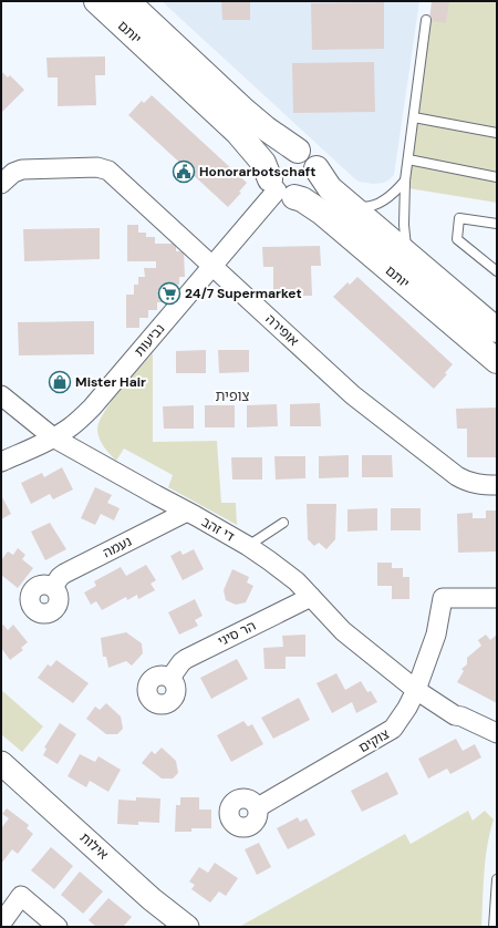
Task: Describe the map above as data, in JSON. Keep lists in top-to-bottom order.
{
  "streets": {
    "main road": ["יותם"],
    "street": [
      "אופירה",
      "נביעות",
      "די זהב",
      "נעמה",
      "הר סיני",
      "צוקים",
      "אילות"
    ]
  },
  "crossings": [
    ["יותם", "נביעות"],
    ["אופירה", "נביעות"],
    ["נביעות", "די זהב"],
    ["די זהב", "נעמה"],
    ["די זהב", "הר סיני"],
    ["די זהב", "צוקים"]
  ],
  "districts": ["צופית"],
  "places": {
    "public building": ["Honorarbotschaft"],
    "supermarket": ["24/7 Supermarket"],
    "shop": ["Mister Hair"]
  }
}
